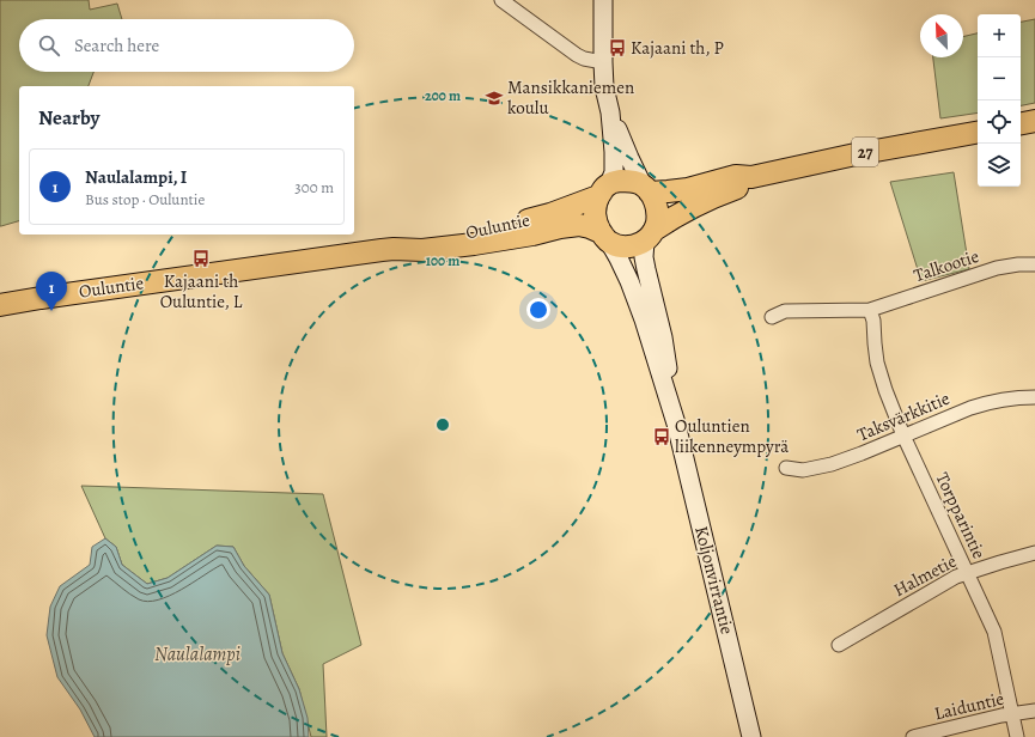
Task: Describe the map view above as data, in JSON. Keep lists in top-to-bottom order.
{
  "streets": {
    "highway": ["27", "Ouluntie"],
    "main road": ["Koljonvirrantie"],
    "street": [
      "Talkootie",
      "Taksvärkkitie",
      "Torpparintie",
      "Halmetie",
      "Laiduntie"
    ]
  },
  "crossings": [
    ["27", "Ouluntie"],
    ["27", "Koljonvirrantie"],
    ["Ouluntie", "Koljonvirrantie"],
    ["Talkootie", "Torpparintie"],
    ["Taksvärkkitie", "Torpparintie"],
    ["Torpparintie", "Halmetie"],
    ["Torpparintie", "Laiduntie"]
  ],
  "water": ["Naulalampi"],
  "places": {
    "bus stop": ["Kajaani th, P", "Kajaani th Ouluntie, L", "Ouluntien liikenneympyrä"],
    "school or university": ["Mansikkaniemen koulu"]
  },
  "north": "top left",
  "page": {
    "map_buttons": ["+", "−"],
    "search": "Search here",
    "heading": "Nearby",
    "list": [
      {
        "mark": "1",
        "name": "Naulalampi, I",
        "note": "Bus stop · Ouluntie",
        "value": "300 m"
      }
    ],
    "pins": "1"
  },
  "rings": ["200 m", "100 m"]
}
